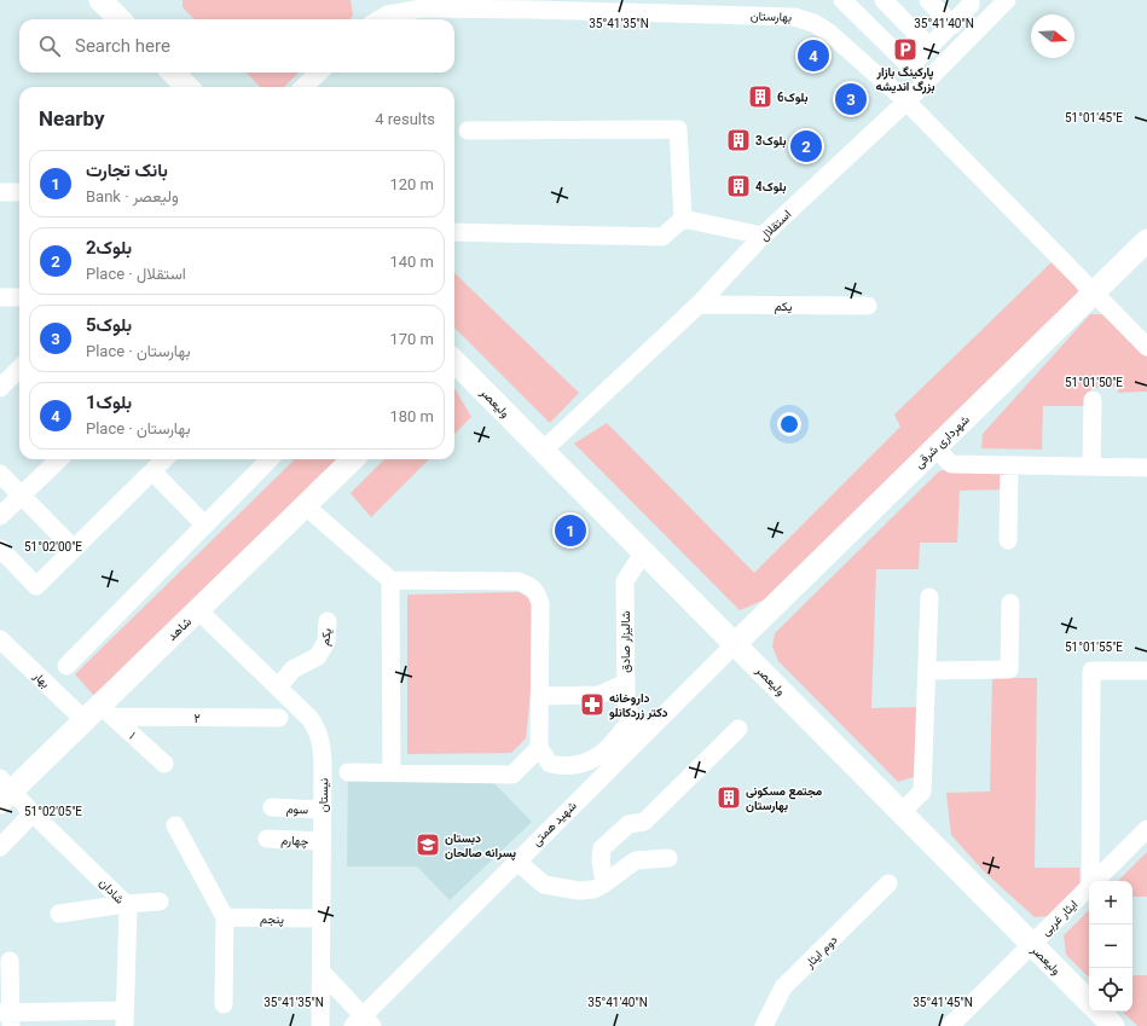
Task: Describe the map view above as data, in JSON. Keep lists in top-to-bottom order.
{
  "streets": {
    "main road": ["ولیعصر", "شهرداری شرقی", "شاهد"],
    "street": [
      "بهارستان",
      "استقلال",
      "یکم",
      "شالیزار صادق",
      "بهار",
      "۲",
      "۱",
      "نيستان",
      "سوم",
      "شهید همتی",
      "چهارم",
      "شادان",
      "ایثار غربی",
      "پنجم",
      "دوم ایثار"
    ]
  },
  "crossings": [
    ["بهارستان", "استقلال"],
    ["بهارستان", "شهرداری شرقی"],
    ["استقلال", "یکم"],
    ["استقلال", "ولیعصر"],
    ["یکم", "نيستان"],
    ["ولیعصر", "شهرداری شرقی"],
    ["ولیعصر", "شالیزار صادق"],
    ["ولیعصر", "شهید همتی"],
    ["ولیعصر", "ایثار غربی"],
    ["شهرداری شرقی", "شهید همتی"],
    ["شاهد", "بهار"],
    ["شاهد", "۲"],
    ["شاهد", "۱"],
    ["شاهد", "نيستان"],
    ["شاهد", "شادان"],
    ["شالیزار صادق", "شهید همتی"],
    ["بهار", "۲"],
    ["بهار", "۱"],
    ["۲", "۱"],
    ["نيستان", "سوم"],
    ["نيستان", "چهارم"],
    ["نيستان", "پنجم"]
  ],
  "places": {
    "parking": ["پارکینگ بازار بزرگ اندیشه"],
    "building": [
      "بلوک6",
      "بلوک3",
      "بلوک4",
      "مجتمع مسکونی بهارستان"
    ],
    "pharmacy": ["داروخانه دکتر زردکانلو"],
    "school or university": ["دبستان پسرانه صالحان"]
  },
  "north": "right",
  "page": {
    "search": "Search here",
    "pins": [
      "4",
      "3",
      "2",
      "1"
    ],
    "heading": ["Nearby", "4 results"],
    "list": [
      {
        "mark": "1",
        "name": "بانک تجارت",
        "note": "Bank · ولیعصر",
        "value": "120 m"
      },
      {
        "mark": "2",
        "name": "بلوک2",
        "note": "Place · استقلال",
        "value": "140 m"
      },
      {
        "mark": "3",
        "name": "بلوک5",
        "note": "Place · بهارستان",
        "value": "170 m"
      },
      {
        "mark": "4",
        "name": "بلوک1",
        "note": "Place · بهارستان",
        "value": "180 m"
      }
    ],
    "map_buttons": ["+", "−"]
  },
  "coordinates": [
    "35°41'35\"N",
    "35°41'40\"N",
    "51°01'45\"E",
    "51°01'50\"E",
    "51°02'00\"E",
    "51°01'55\"E",
    "51°02'05\"E",
    "35°41'45\"N"
  ]
}
